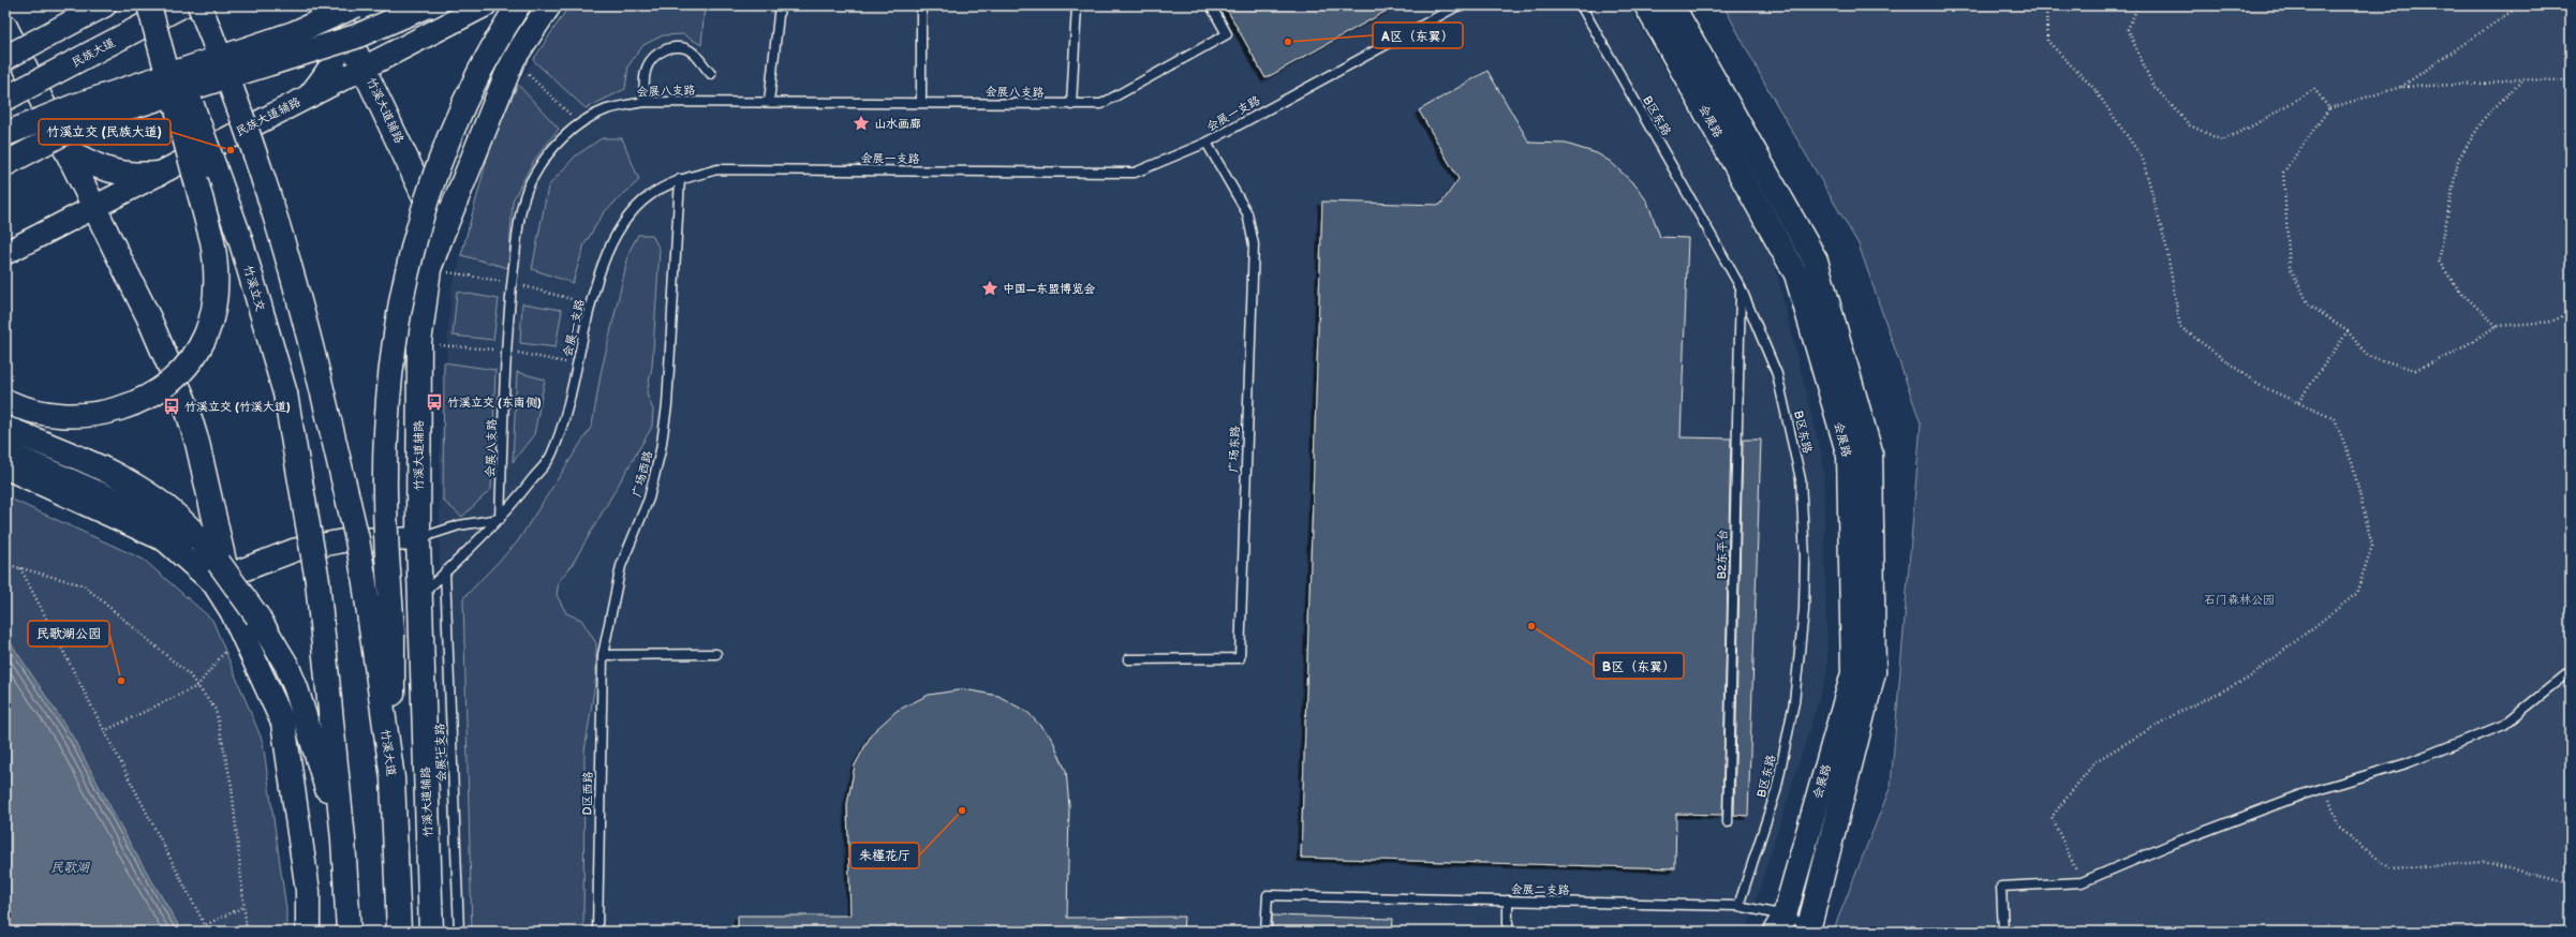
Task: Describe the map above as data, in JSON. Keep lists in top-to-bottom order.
{
  "streets": {
    "main road": [
      "民族大道",
      "竹溪大道辅路",
      "会展路",
      "竹溪立交",
      "竹溪大道"
    ],
    "street": ["民族大道辅路"],
    "lane": [
      "会展八支路",
      "会展一支路",
      "B区东路",
      "广场东路",
      "广场西路",
      "B2东平台",
      "会展七支路",
      "D区西路",
      "会展二支路"
    ]
  },
  "crossings": [
    ["会展八支路", "会展一支路"],
    ["竹溪大道辅路", "会展一支路"],
    ["竹溪大道辅路", "民族大道辅路"],
    ["会展一支路", "广场东路"],
    ["会展一支路", "广场西路"],
    ["会展一支路", "会展七支路"],
    ["B区东路", "B2东平台"],
    ["B区东路", "会展二支路"],
    ["会展路", "会展二支路"],
    ["广场西路", "D区西路"]
  ],
  "water": ["民歌湖"],
  "parks": ["石门森林公园"],
  "places": {
    "other": [
      "A区（东翼）",
      "竹溪立交 (民族大道)",
      "B区（东翼）",
      "民歌湖公园",
      "朱槿花厅"
    ],
    "place": ["山水画廊", "中国—东盟博览会"],
    "bus stop": ["竹溪立交 (东南侧)", "竹溪立交 (竹溪大道)"]
  }
}
